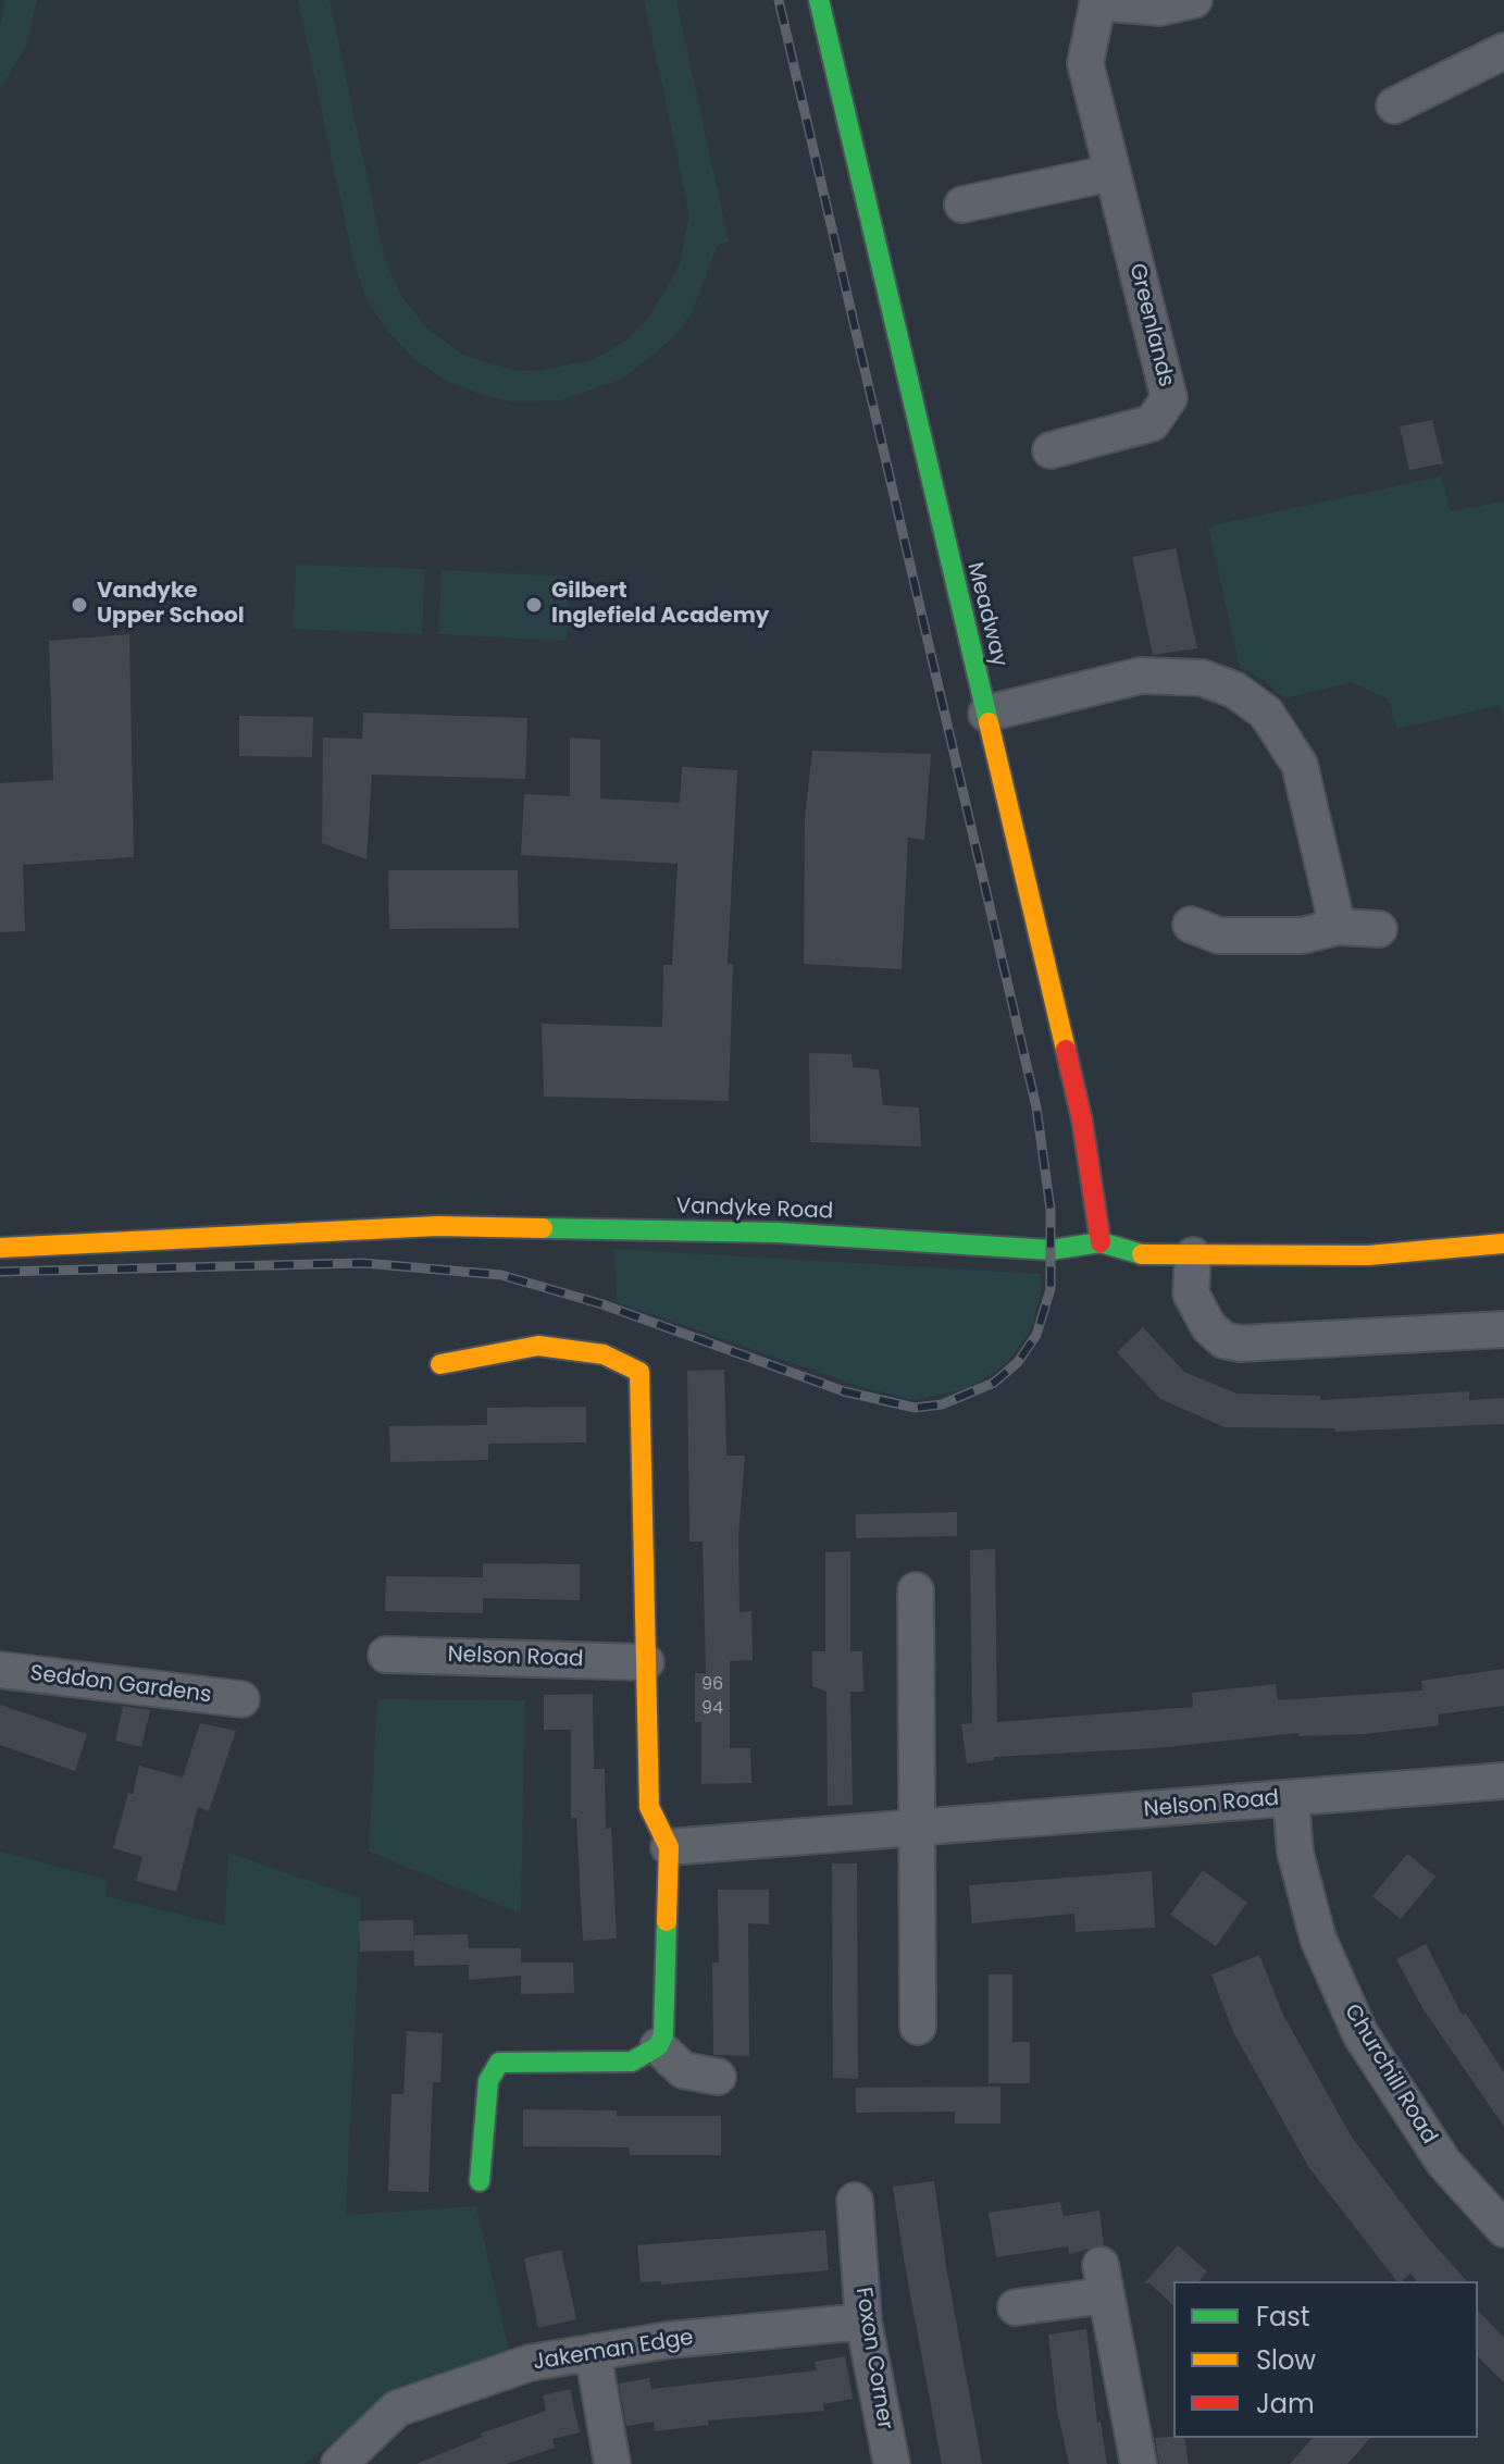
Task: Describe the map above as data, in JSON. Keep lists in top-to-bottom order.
{
  "streets": {
    "street": [
      "Greenlands",
      "Meadway",
      "Vandyke Road",
      "Nelson Road",
      "Seddon Gardens",
      "Churchill Road",
      "Jakeman Edge",
      "Foxon Corner"
    ]
  },
  "crossings": [
    ["Meadway", "Vandyke Road"],
    ["Nelson Road", "Churchill Road"],
    ["Jakeman Edge", "Foxon Corner"]
  ],
  "places": ["Vandyke Upper School", "Gilbert Inglefield Academy"],
  "house_numbers": ["96", "94"],
  "legend": ["Fast", "Slow", "Jam"]
}
